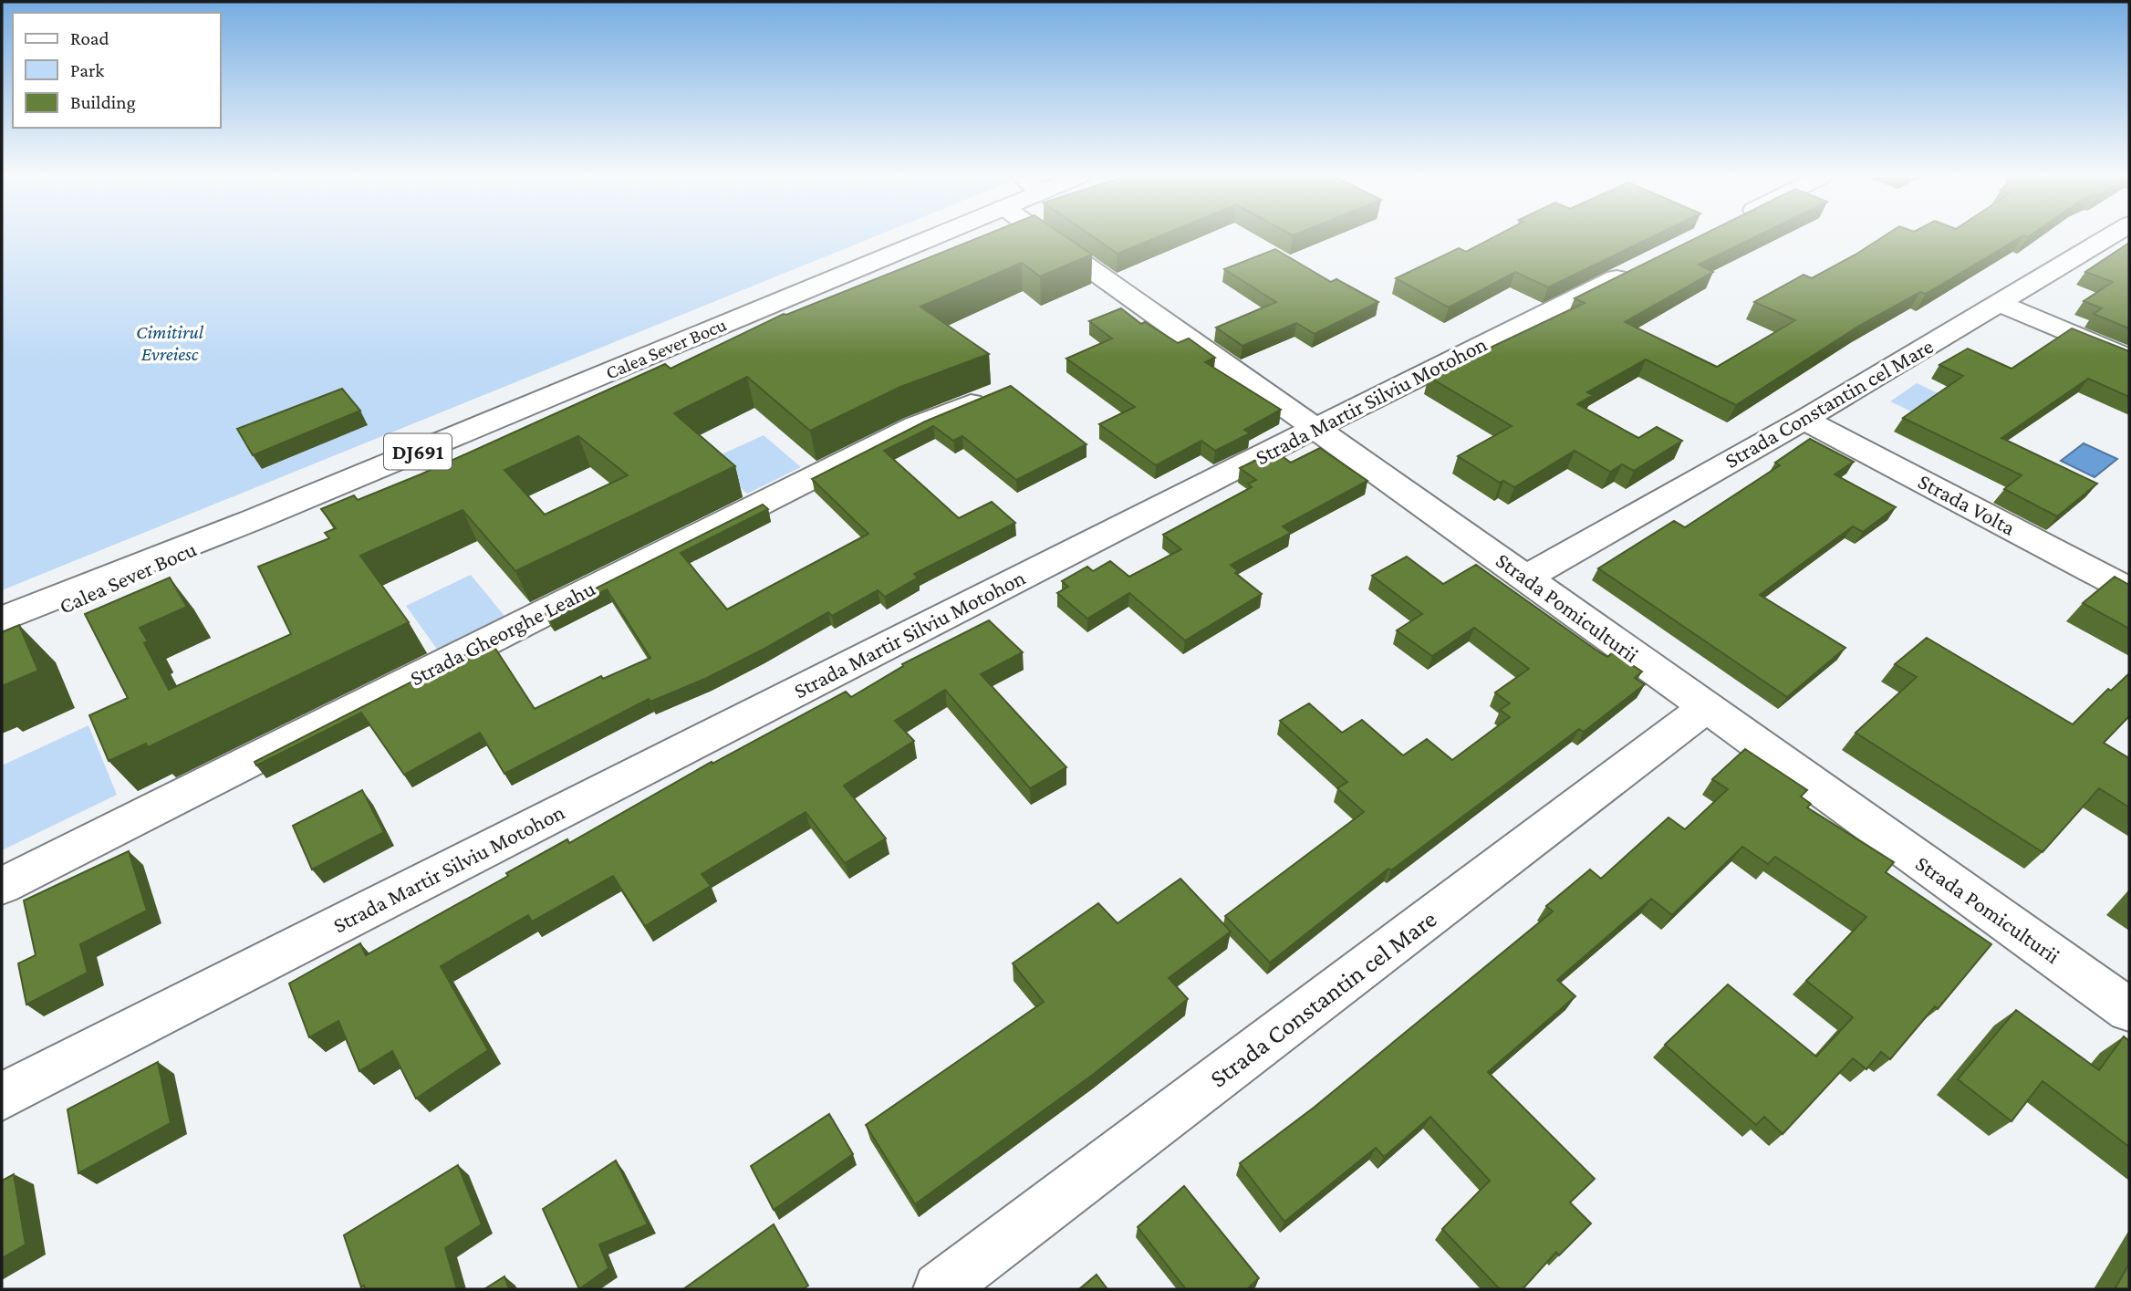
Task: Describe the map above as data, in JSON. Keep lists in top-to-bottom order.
{
  "streets": {
    "street": [
      "Calea Sever Bocu",
      "Strada Martir Silviu Motohon",
      "Strada Constantin cel Mare",
      "DJ691",
      "Strada Volta",
      "Strada Pomiculturii",
      "Strada Gheorghe Leahu"
    ]
  },
  "crossings": [
    ["Strada Martir Silviu Motohon", "Strada Pomiculturii"],
    ["Strada Constantin cel Mare", "Strada Volta"],
    ["Strada Constantin cel Mare", "Strada Pomiculturii"]
  ],
  "parks": ["Cimitirul Evreiesc"],
  "legend": ["Road", "Park", "Building"]
}
